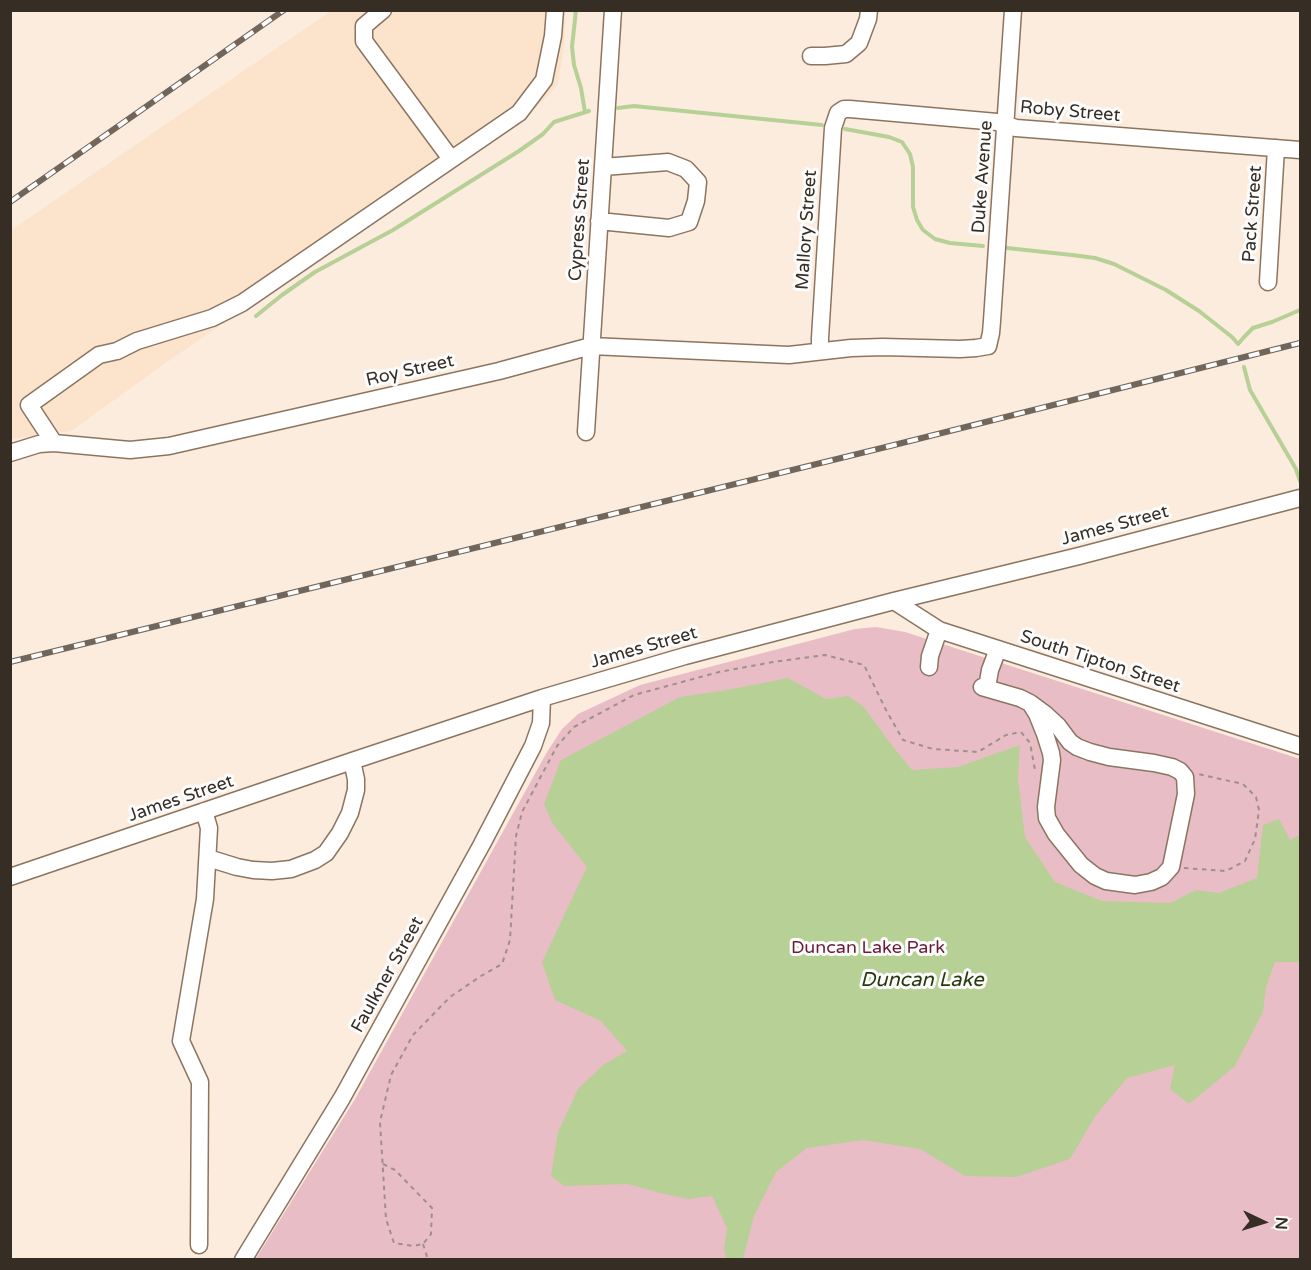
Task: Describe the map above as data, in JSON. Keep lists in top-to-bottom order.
{
  "streets": {
    "street": [
      "Roby Street",
      "Duke Avenue",
      "Pack Street",
      "Cypress Street",
      "Mallory Street",
      "Roy Street",
      "James Street",
      "South Tipton Street",
      "Faulkner Street"
    ]
  },
  "crossings": [
    ["Roby Street", "Duke Avenue"],
    ["Roby Street", "Pack Street"],
    ["Roby Street", "Mallory Street"],
    ["Duke Avenue", "Roy Street"],
    ["Cypress Street", "Roy Street"],
    ["Mallory Street", "Roy Street"],
    ["James Street", "South Tipton Street"],
    ["James Street", "Faulkner Street"]
  ],
  "water": ["Duncan Lake"],
  "parks": ["Duncan Lake Park"],
  "north": "right"
}
